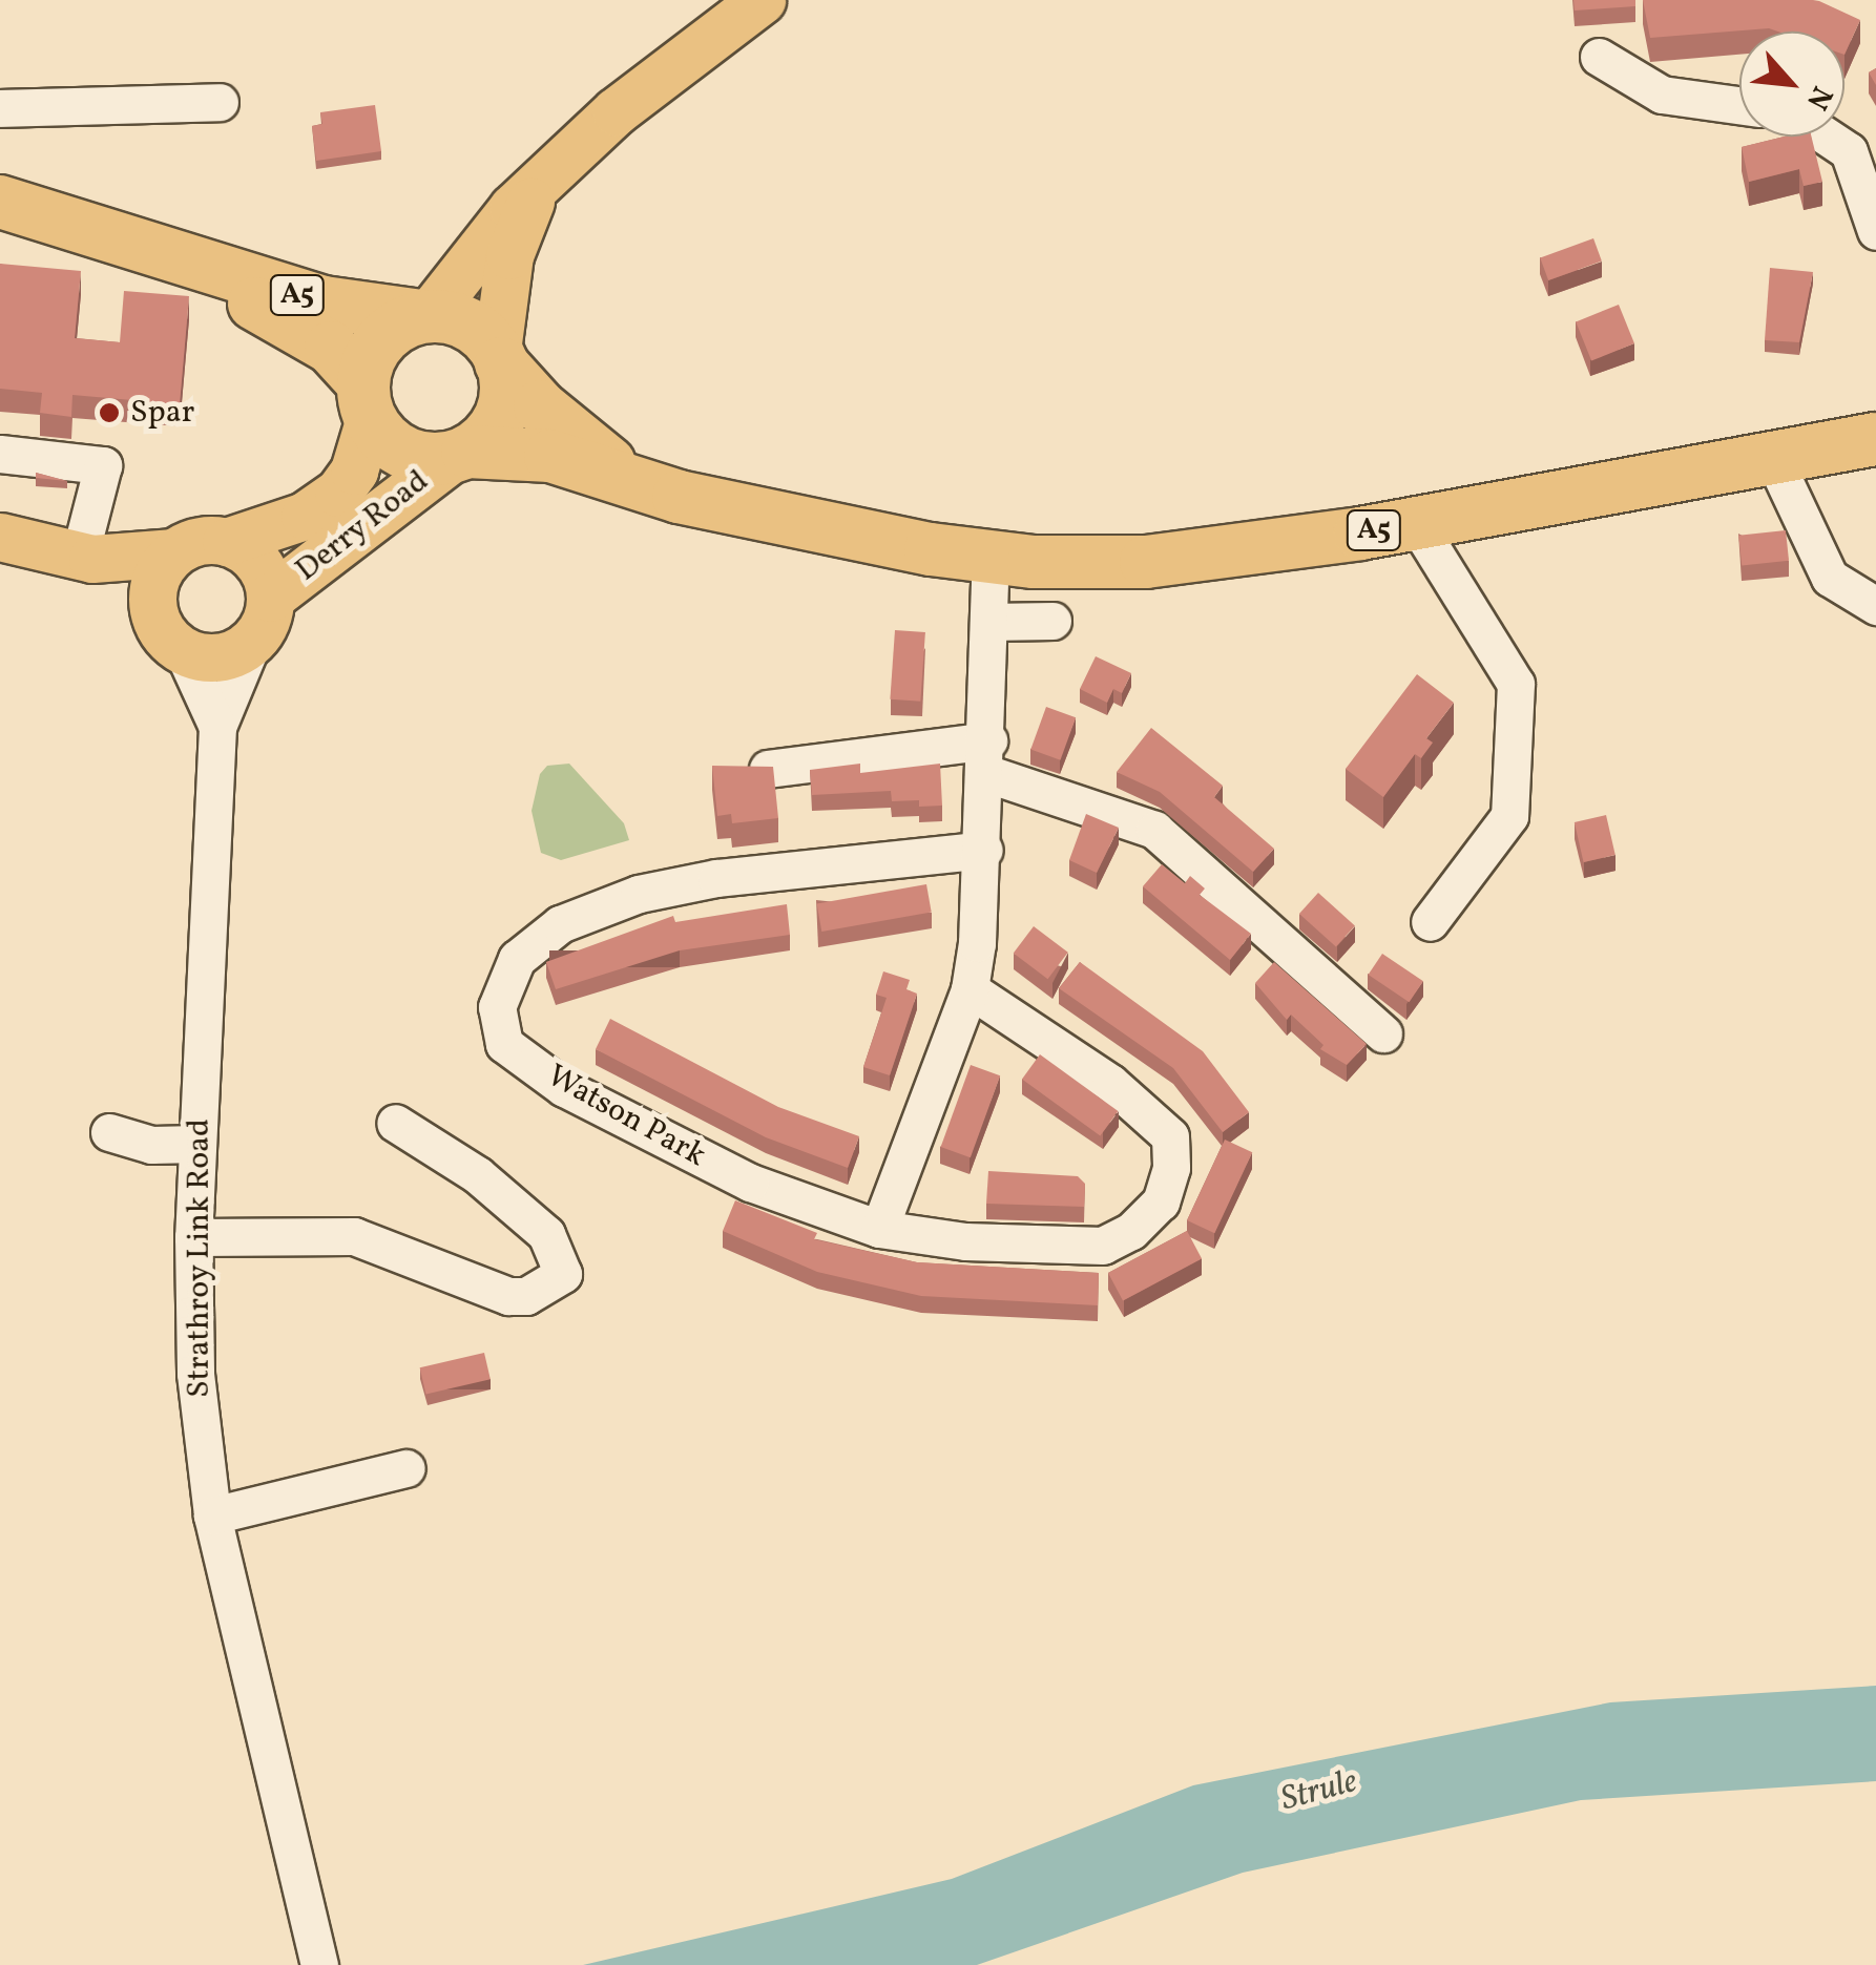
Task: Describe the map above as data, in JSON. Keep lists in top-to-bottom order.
{
  "streets": {
    "highway": ["A5"],
    "main road": ["Derry Road"],
    "street": ["Watson Park", "Strathroy Link Road"]
  },
  "crossings": [
    ["A5", "Derry Road"],
    ["Derry Road", "Strathroy Link Road"]
  ],
  "water": ["Strule"],
  "places": ["Spar"],
  "north": "bottom right"
}
